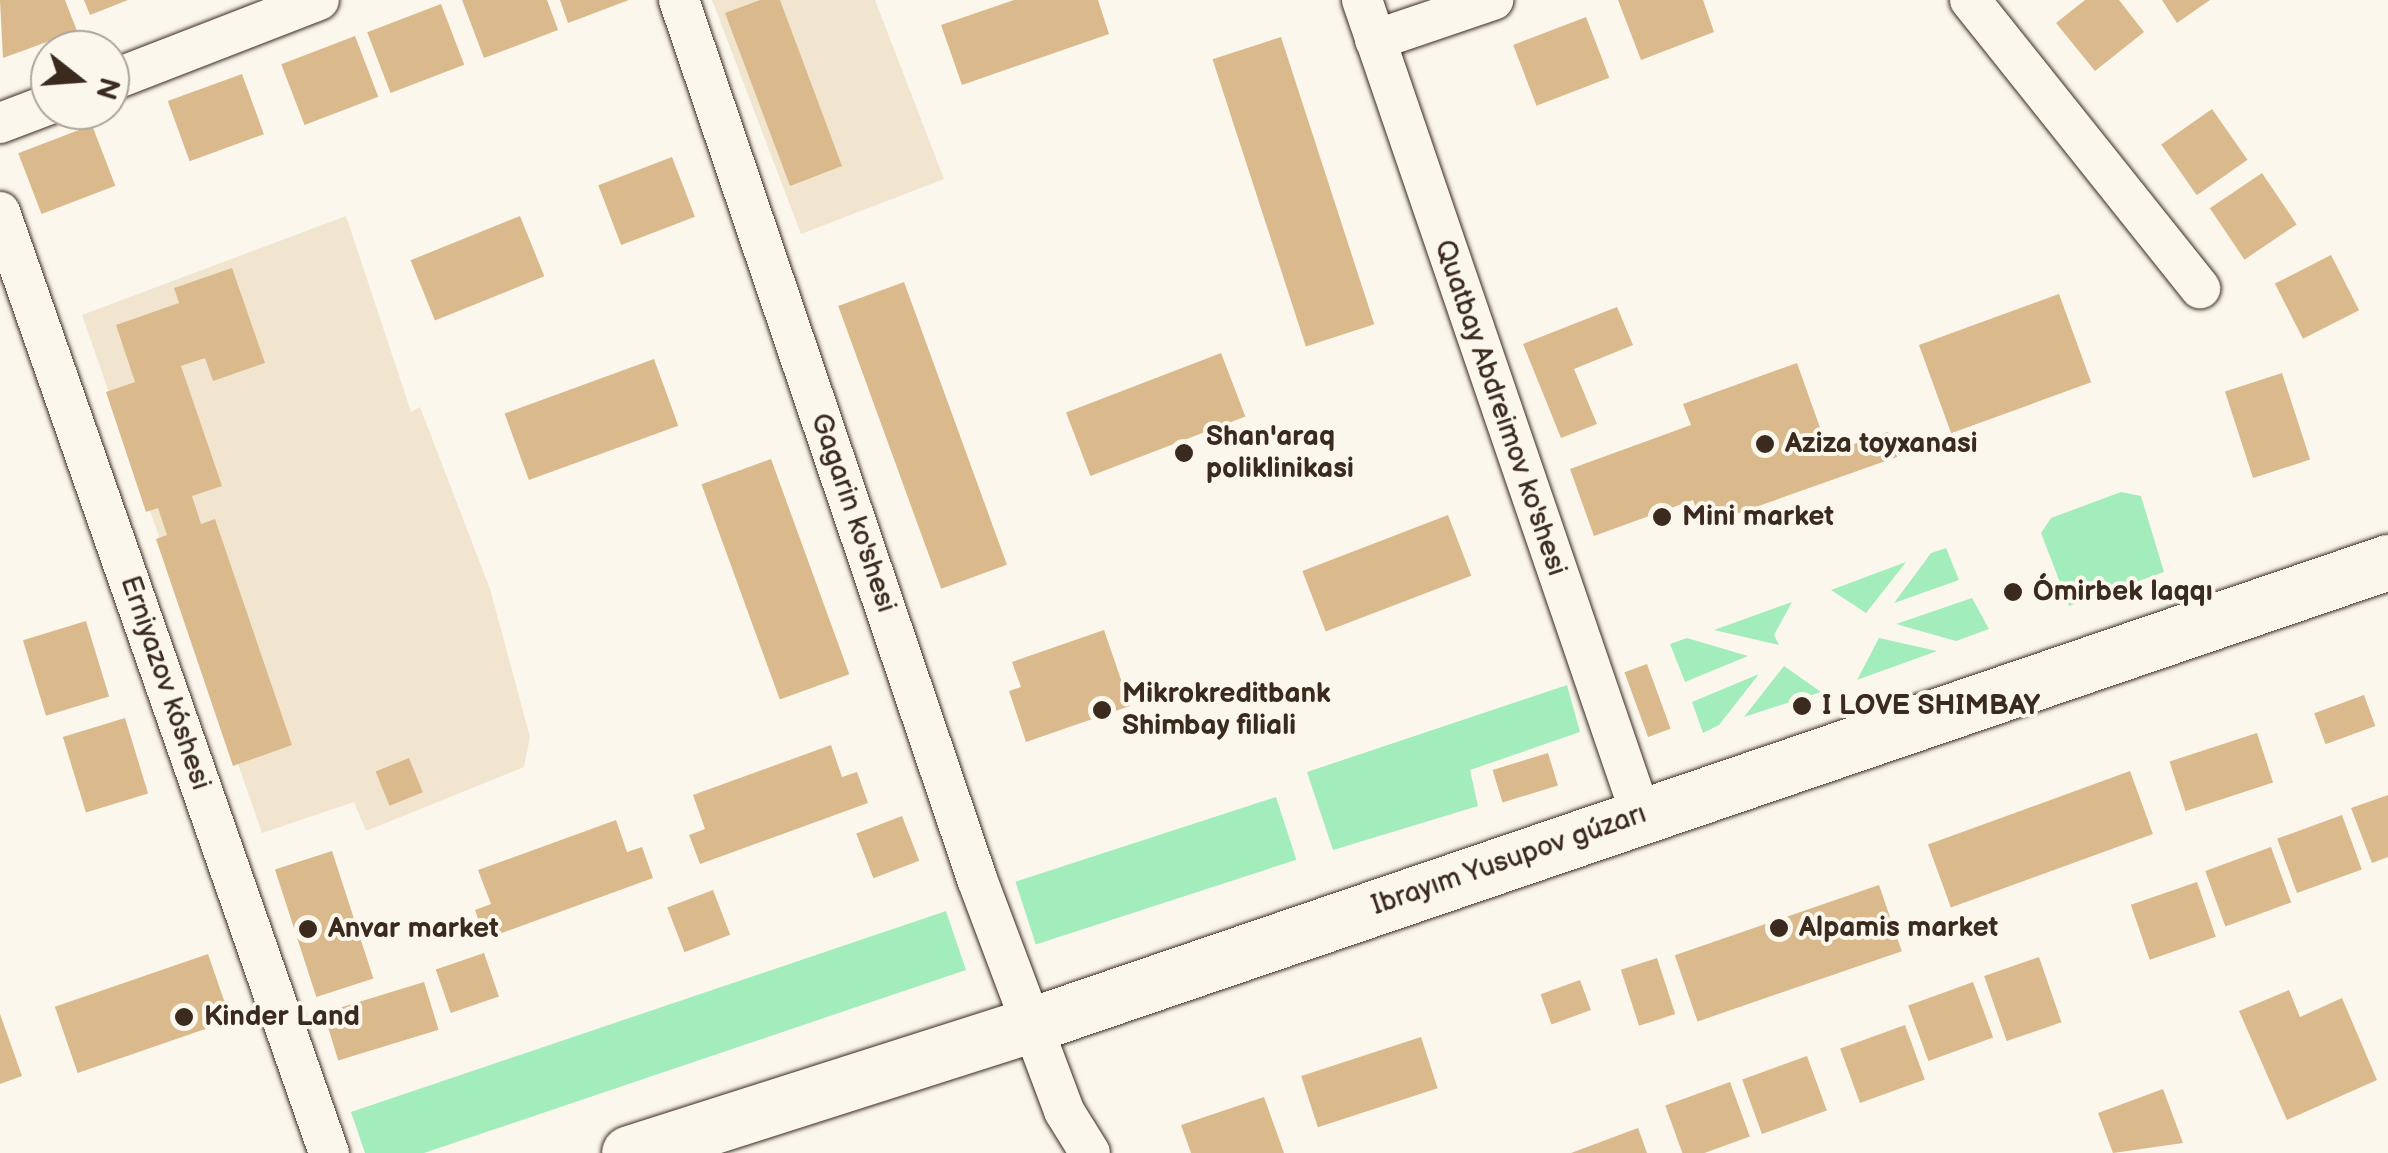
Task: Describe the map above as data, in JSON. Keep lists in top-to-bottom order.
{
  "streets": {
    "main road": ["Ibrayım Yusupov gúzarı"],
    "street": ["Quatbay Abdreimov ko'shesi", "Gagarin ko'shesi", "Erniyazov kóshesi"]
  },
  "crossings": [
    ["Quatbay Abdreimov ko'shesi", "Ibrayım Yusupov gúzarı"],
    ["Gagarin ko'shesi", "Ibrayım Yusupov gúzarı"]
  ],
  "places": [
    "Aziza toyxanasi",
    "Shan'araq poliklinikasi",
    "Mini market",
    "Ómirbek laqqı",
    "I LOVE SHIMBAY",
    "Mikrokreditbank Shimbay filiali",
    "Alpamis market",
    "Anvar market",
    "Kinder Land"
  ],
  "north": "right"
}
